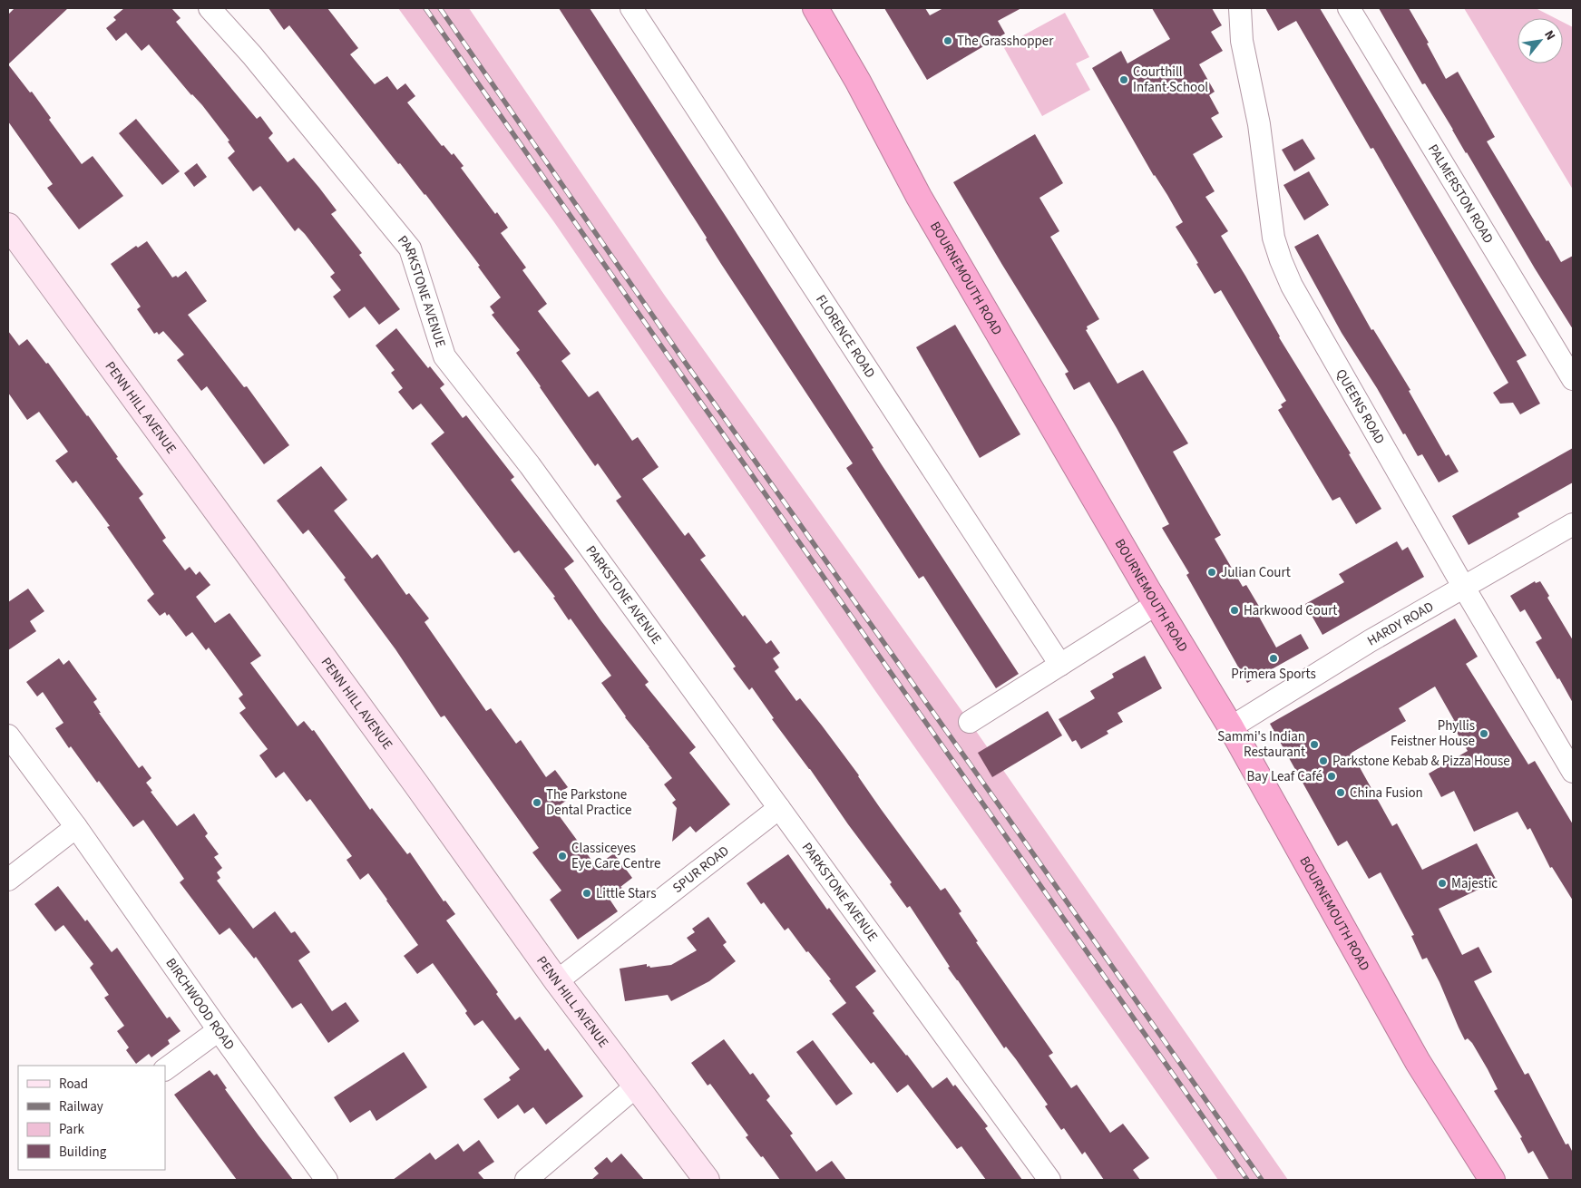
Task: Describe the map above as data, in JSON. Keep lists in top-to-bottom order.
{
  "streets": {
    "highway": ["BOURNEMOUTH ROAD"],
    "street": [
      "PALMERSTON ROAD",
      "PARKSTONE AVENUE",
      "FLORENCE ROAD",
      "PENN HILL AVENUE",
      "QUEENS ROAD",
      "HARDY ROAD",
      "SPUR ROAD",
      "BIRCHWOOD ROAD"
    ]
  },
  "crossings": [
    ["BOURNEMOUTH ROAD", "HARDY ROAD"],
    ["PARKSTONE AVENUE", "SPUR ROAD"],
    ["PENN HILL AVENUE", "SPUR ROAD"],
    ["QUEENS ROAD", "HARDY ROAD"]
  ],
  "places": [
    "The Grasshopper",
    "Courthill Infant School",
    "Julian Court",
    "Harkwood Court",
    "Primera Sports",
    "Phyllis Feistner House",
    "Sammi's Indian Restaurant",
    "Parkstone Kebab & Pizza House",
    "Bay Leaf Café",
    "China Fusion",
    "The Parkstone Dental Practice",
    "Classiceyes Eye Care Centre",
    "Majestic",
    "Little Stars"
  ],
  "legend": [
    "Road",
    "Railway",
    "Park",
    "Building"
  ],
  "north": "top right"
}
